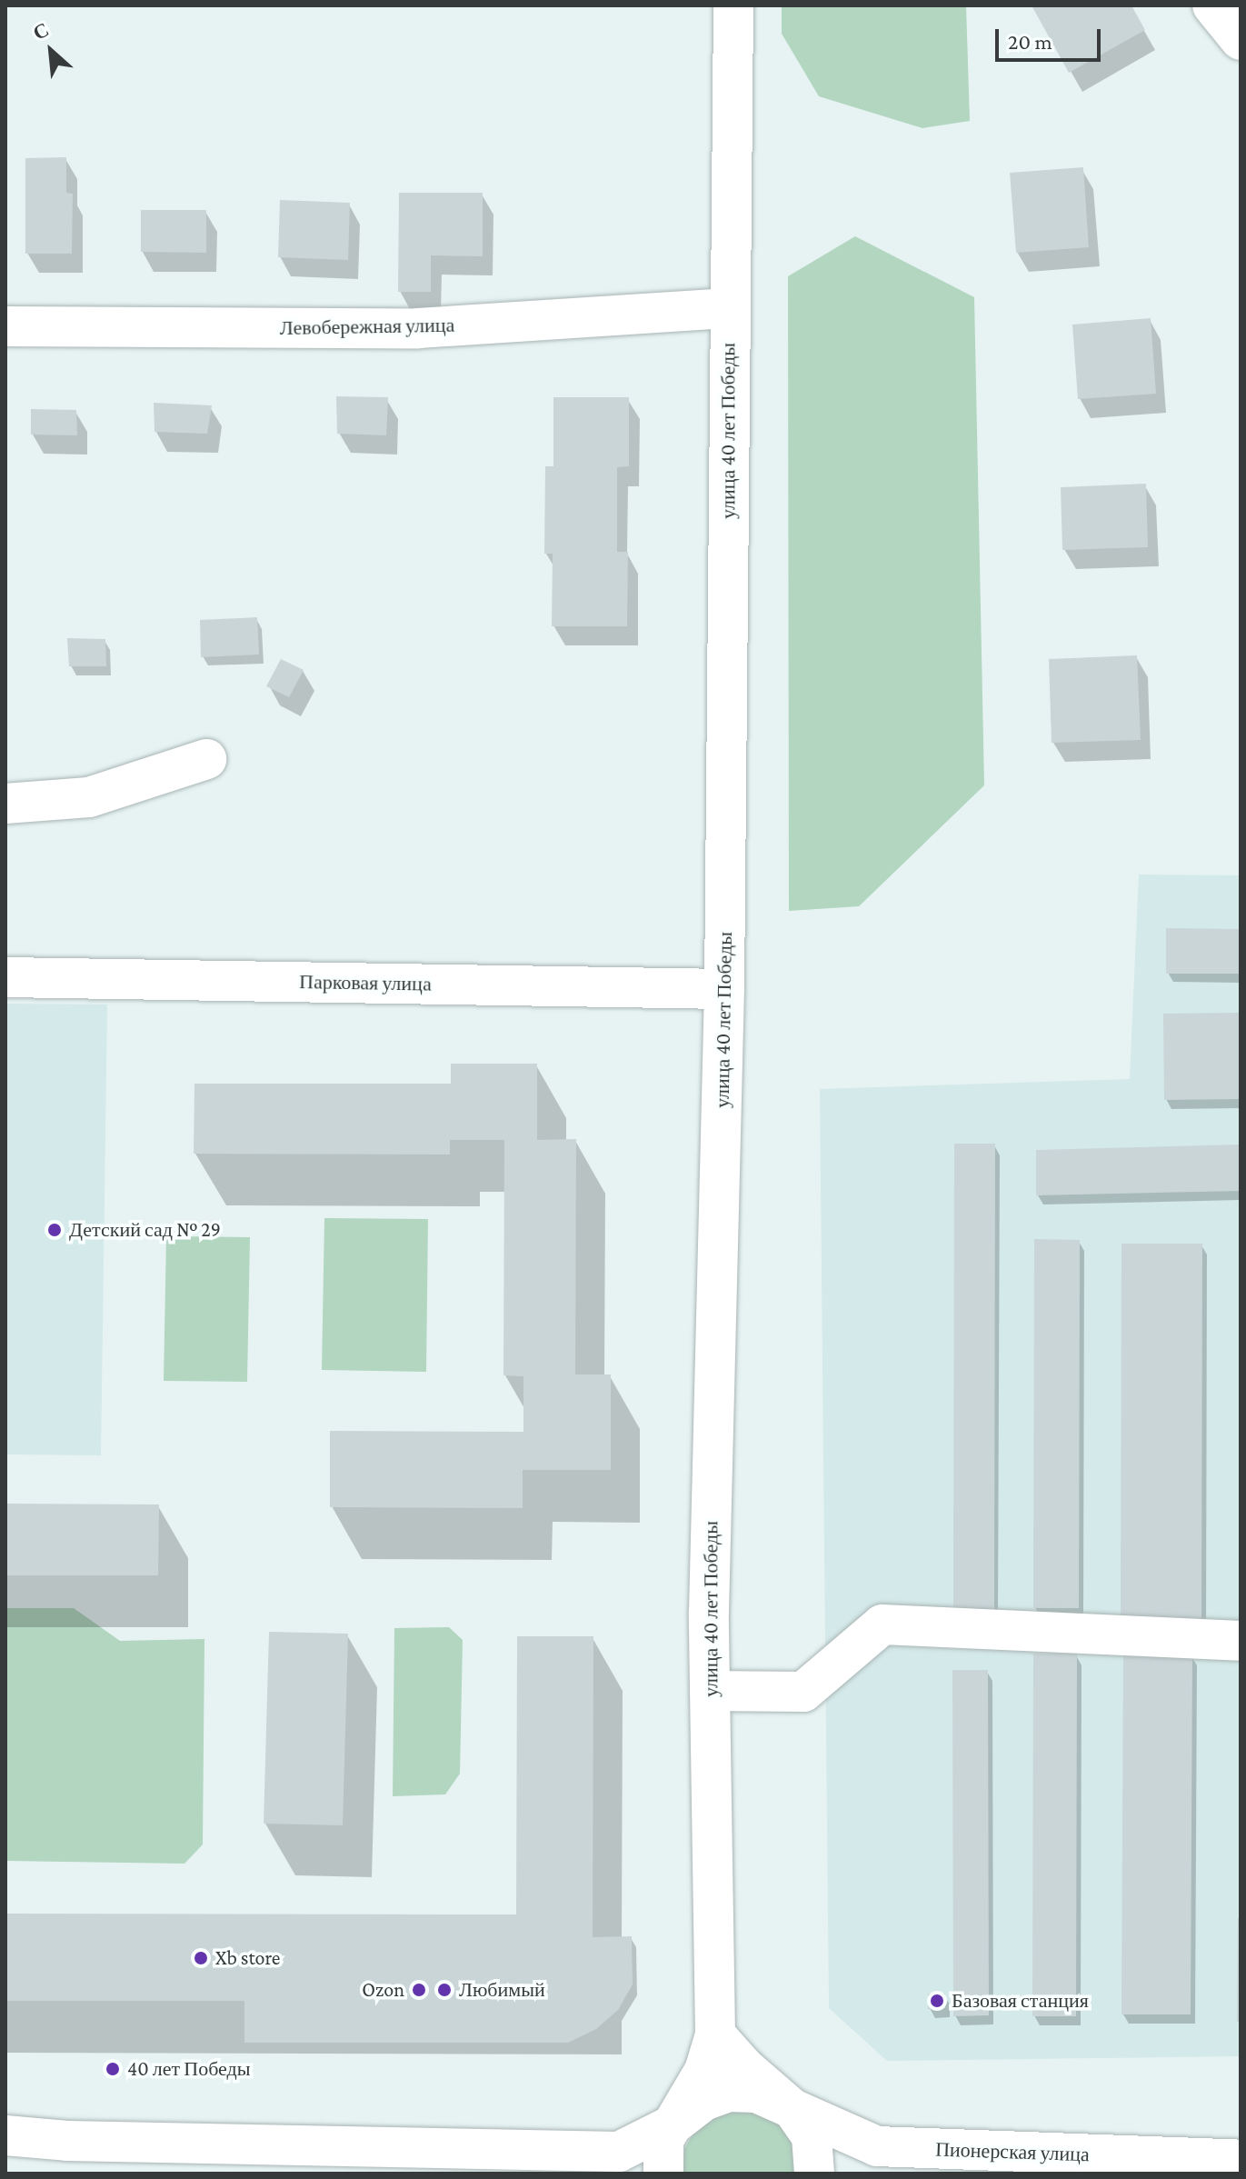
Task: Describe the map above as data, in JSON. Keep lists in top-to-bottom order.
{
  "streets": {
    "main road": [
      "Левобережная улица",
      "улица 40 лет Победы",
      "Парковая улица",
      "Пионерская улица"
    ]
  },
  "crossings": [
    ["Левобережная улица", "улица 40 лет Победы"],
    ["улица 40 лет Победы", "Парковая улица"],
    ["улица 40 лет Победы", "Пионерская улица"]
  ],
  "places": [
    "Детский сад № 29",
    "Xb store",
    "Ozon",
    "Любимый",
    "Базовая станция",
    "40 лет Победы"
  ],
  "scale_bar": "20 m",
  "north": "top left"
}
